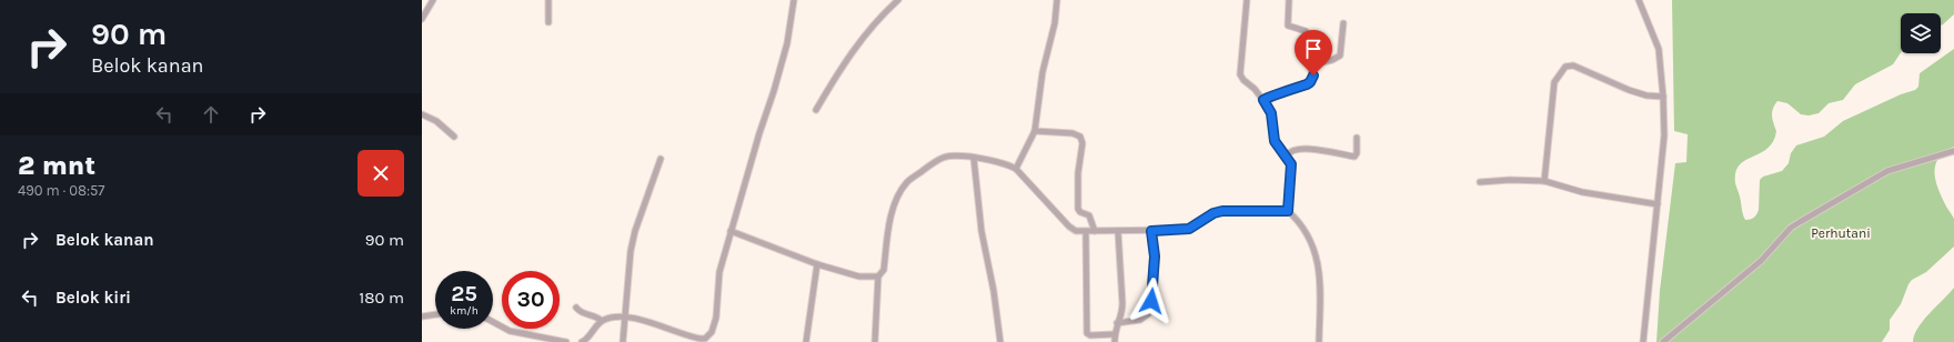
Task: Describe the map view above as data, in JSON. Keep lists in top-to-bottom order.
{
  "parks": ["Perhutani"],
  "page": {
    "turn": ["90 m", "Belok kanan"],
    "heading": ["2 mnt", "490 m · 08:57"],
    "list": [
      {
        "name": "Belok kanan",
        "value": "90 m"
      },
      {
        "name": "Belok kiri",
        "value": "180 m"
      }
    ],
    "speed": "25 km/h",
    "limit": "30"
  }
}
